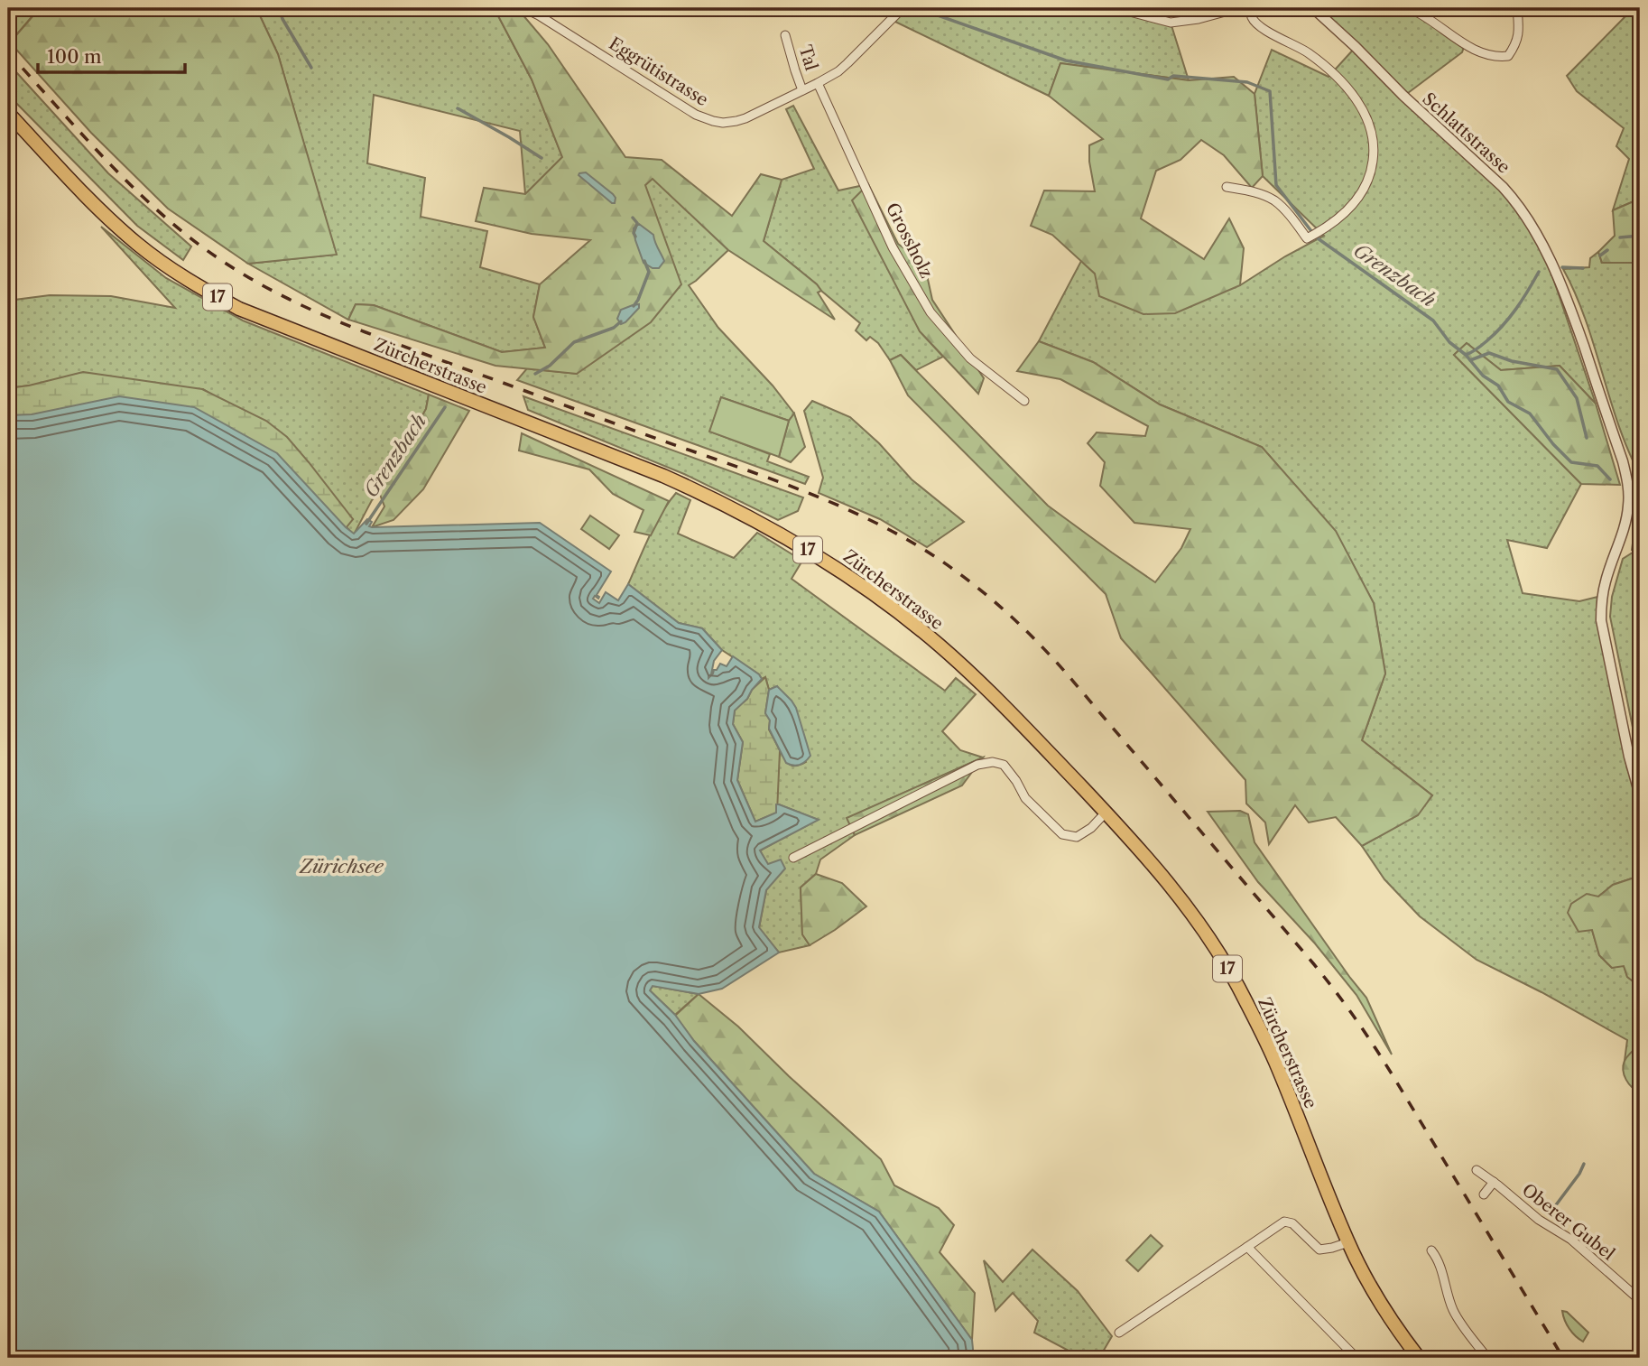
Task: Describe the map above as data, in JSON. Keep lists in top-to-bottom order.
{
  "streets": {
    "main road": ["17", "Zürcherstrasse"],
    "street": [
      "Tal",
      "Eggrütistrasse",
      "Schlattstrasse",
      "Grossholz",
      "Oberer Gubel"
    ]
  },
  "crossings": [
    ["Tal", "Eggrütistrasse"],
    ["Eggrütistrasse", "Grossholz"]
  ],
  "water": ["Grenzbach", "Zürichsee"],
  "scale_bar": "100 m"
}
